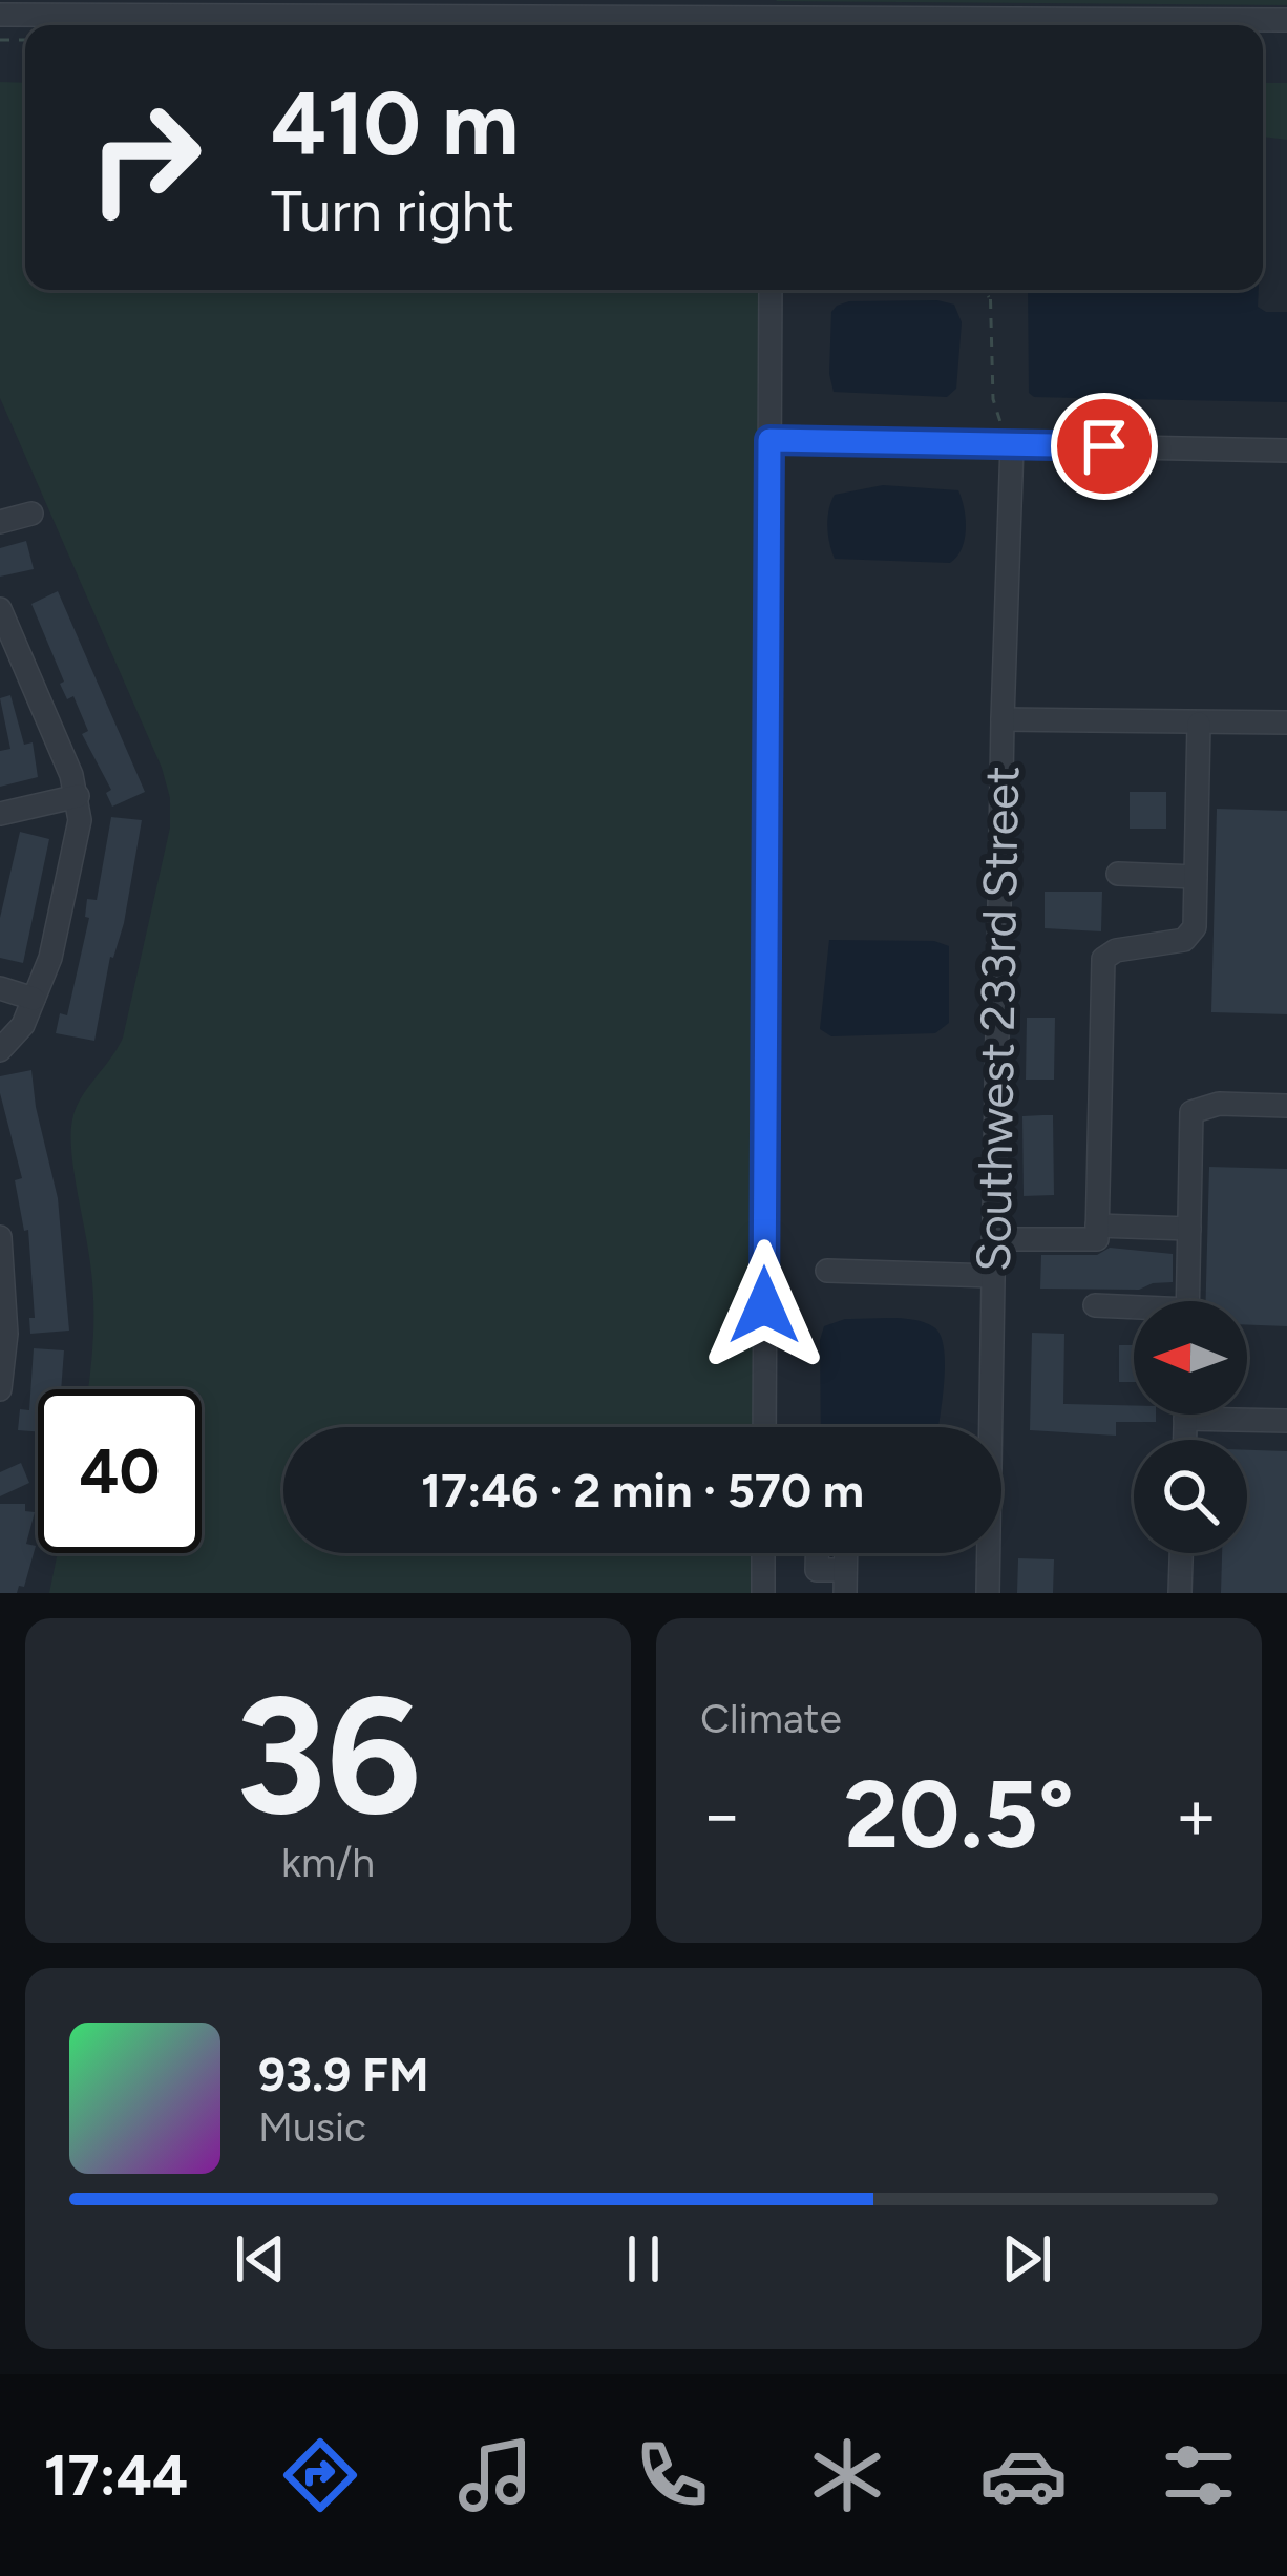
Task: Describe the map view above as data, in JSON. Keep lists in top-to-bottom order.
{
  "streets": {
    "street": ["Southwest 233rd Street"]
  },
  "north": "left",
  "page": {
    "turn": ["410 m", "Turn right"],
    "limit": "40",
    "trip": "17:46 · 2 min · 570 m",
    "tile": [
      ["36", "km/h"],
      "Climate"
    ],
    "heat": ["−", "20.5°", "+"],
    "song": ["93.9 FM", "Music"],
    "tabs": "17:44"
  }
}
